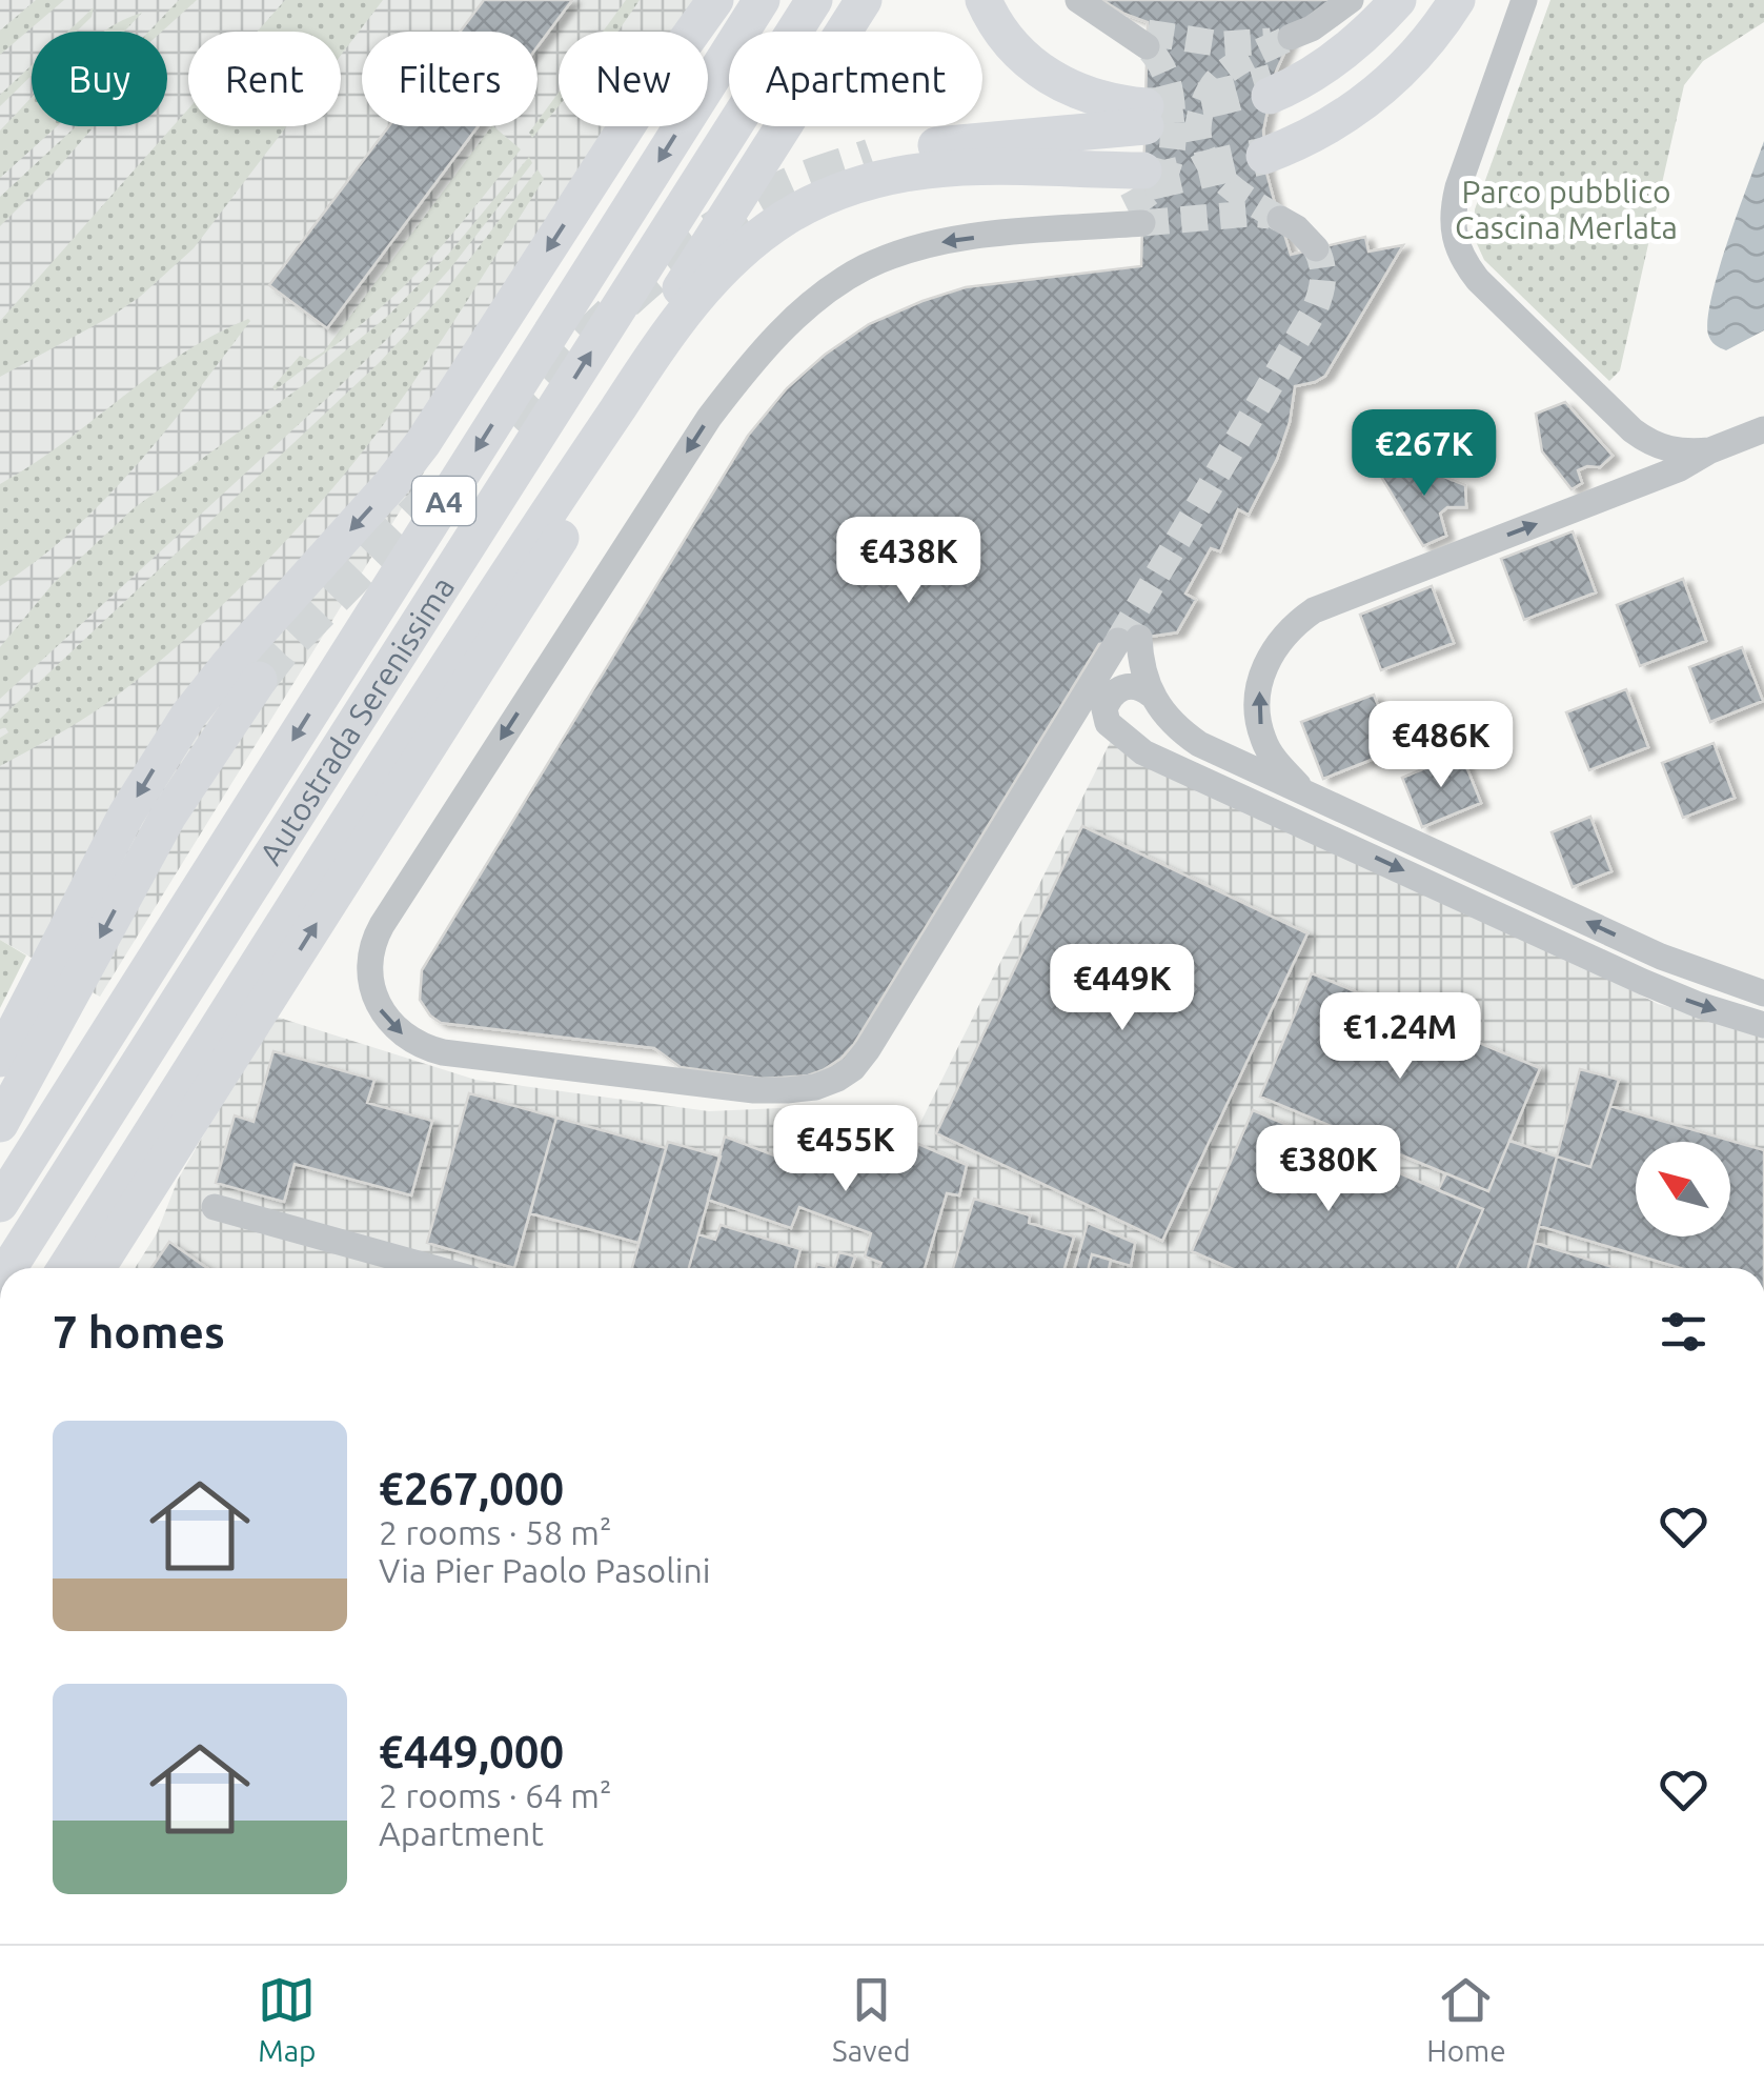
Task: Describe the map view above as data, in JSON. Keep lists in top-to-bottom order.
{
  "streets": {
    "highway": ["A4", "Autostrada Serenissima"]
  },
  "parks": ["Parco pubblico Cascina Merlata"],
  "north": "top left",
  "page": {
    "chip": [
      "Buy",
      "Rent",
      "Filters",
      "New",
      "Apartment"
    ],
    "price": [
      "€267K",
      "€438K",
      "€486K",
      "€449K",
      "€1.24M",
      "€455K",
      "€380K"
    ],
    "heading": "7 homes",
    "list": [
      {
        "name": "€267,000",
        "note": "2 rooms · 58 m² · Via Pier Paolo Pasolini"
      },
      {
        "name": "€449,000",
        "note": "2 rooms · 64 m² · Apartment"
      }
    ],
    "tabs": ["Map", "Saved", "Home"]
  }
}
